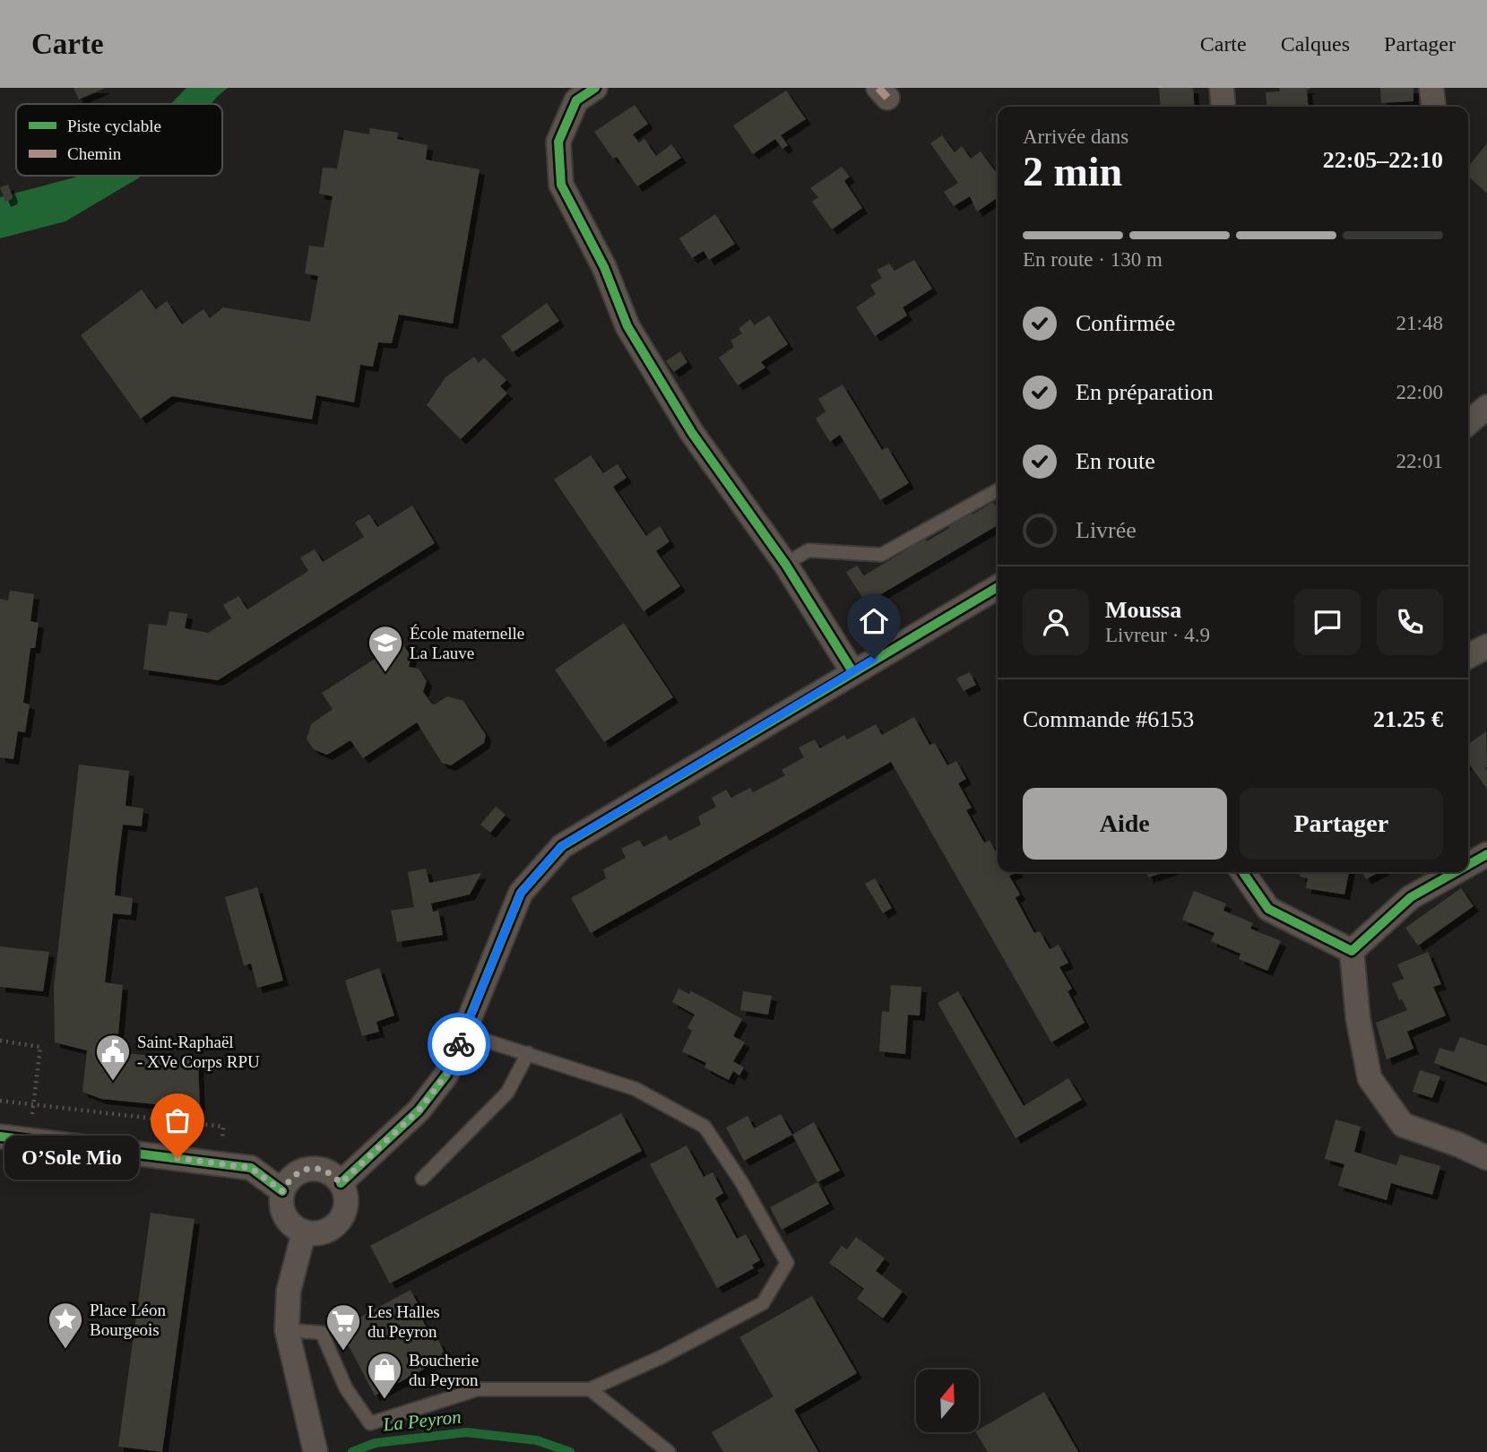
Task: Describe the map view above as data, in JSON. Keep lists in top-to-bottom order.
{
  "water": ["La Peyron"],
  "places": {
    "school or university": ["École maternelle La Lauve"],
    "public building": ["Saint-Raphaël - XVe Corps RPU"],
    "other": ["O’Sole Mio"],
    "place": ["Place Léon Bourgeois"],
    "supermarket": ["Les Halles du Peyron"],
    "shop": ["Boucherie du Peyron"]
  },
  "legend": ["Piste cyclable", "Chemin"],
  "north": "top",
  "page": {
    "header": "Carte",
    "nav": ["Carte", "Calques", "Partager"],
    "heading": ["2 min", "Arrivée dans", "22:05–22:10"],
    "panel": [
      "Moussa",
      "Livreur · 4.9",
      "Commande #6153",
      "21.25 €"
    ],
    "bar": "En route · 130 m",
    "list": [
      ["Confirmée", "21:48"],
      ["En préparation", "22:00"],
      ["En route", "22:01"],
      "Livrée"
    ],
    "buttons": ["Aide", "Partager"],
    "bubble": "O’Sole Mio"
  }
}
